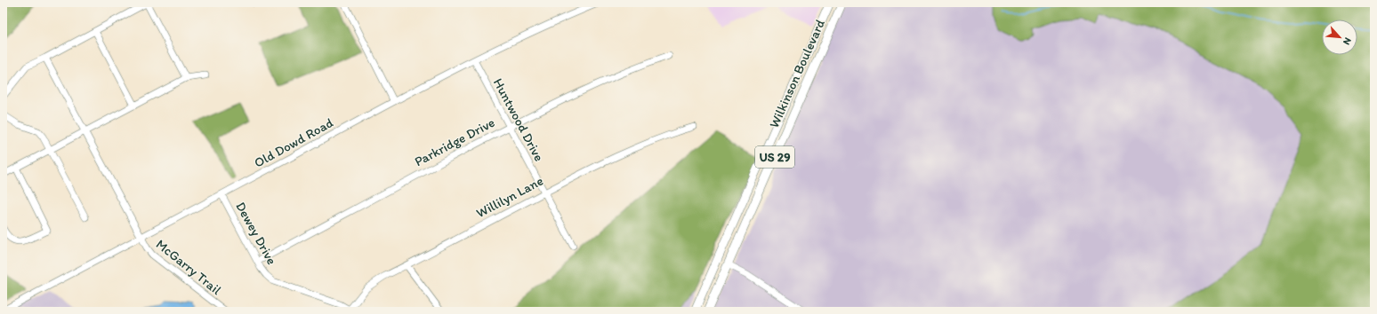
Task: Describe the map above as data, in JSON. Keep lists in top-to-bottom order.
{
  "streets": {
    "main road": ["Wilkinson Boulevard", "US 29"],
    "street": [
      "Huntwood Drive",
      "Parkridge Drive",
      "Old Dowd Road",
      "Willilyn Lane",
      "Dewey Drive",
      "McGarry Trail"
    ]
  },
  "crossings": [
    ["Huntwood Drive", "Parkridge Drive"],
    ["Huntwood Drive", "Old Dowd Road"],
    ["Huntwood Drive", "Willilyn Lane"],
    ["Parkridge Drive", "Dewey Drive"],
    ["Old Dowd Road", "Dewey Drive"],
    ["Old Dowd Road", "McGarry Trail"],
    ["Willilyn Lane", "Dewey Drive"]
  ],
  "north": "bottom right"
}
